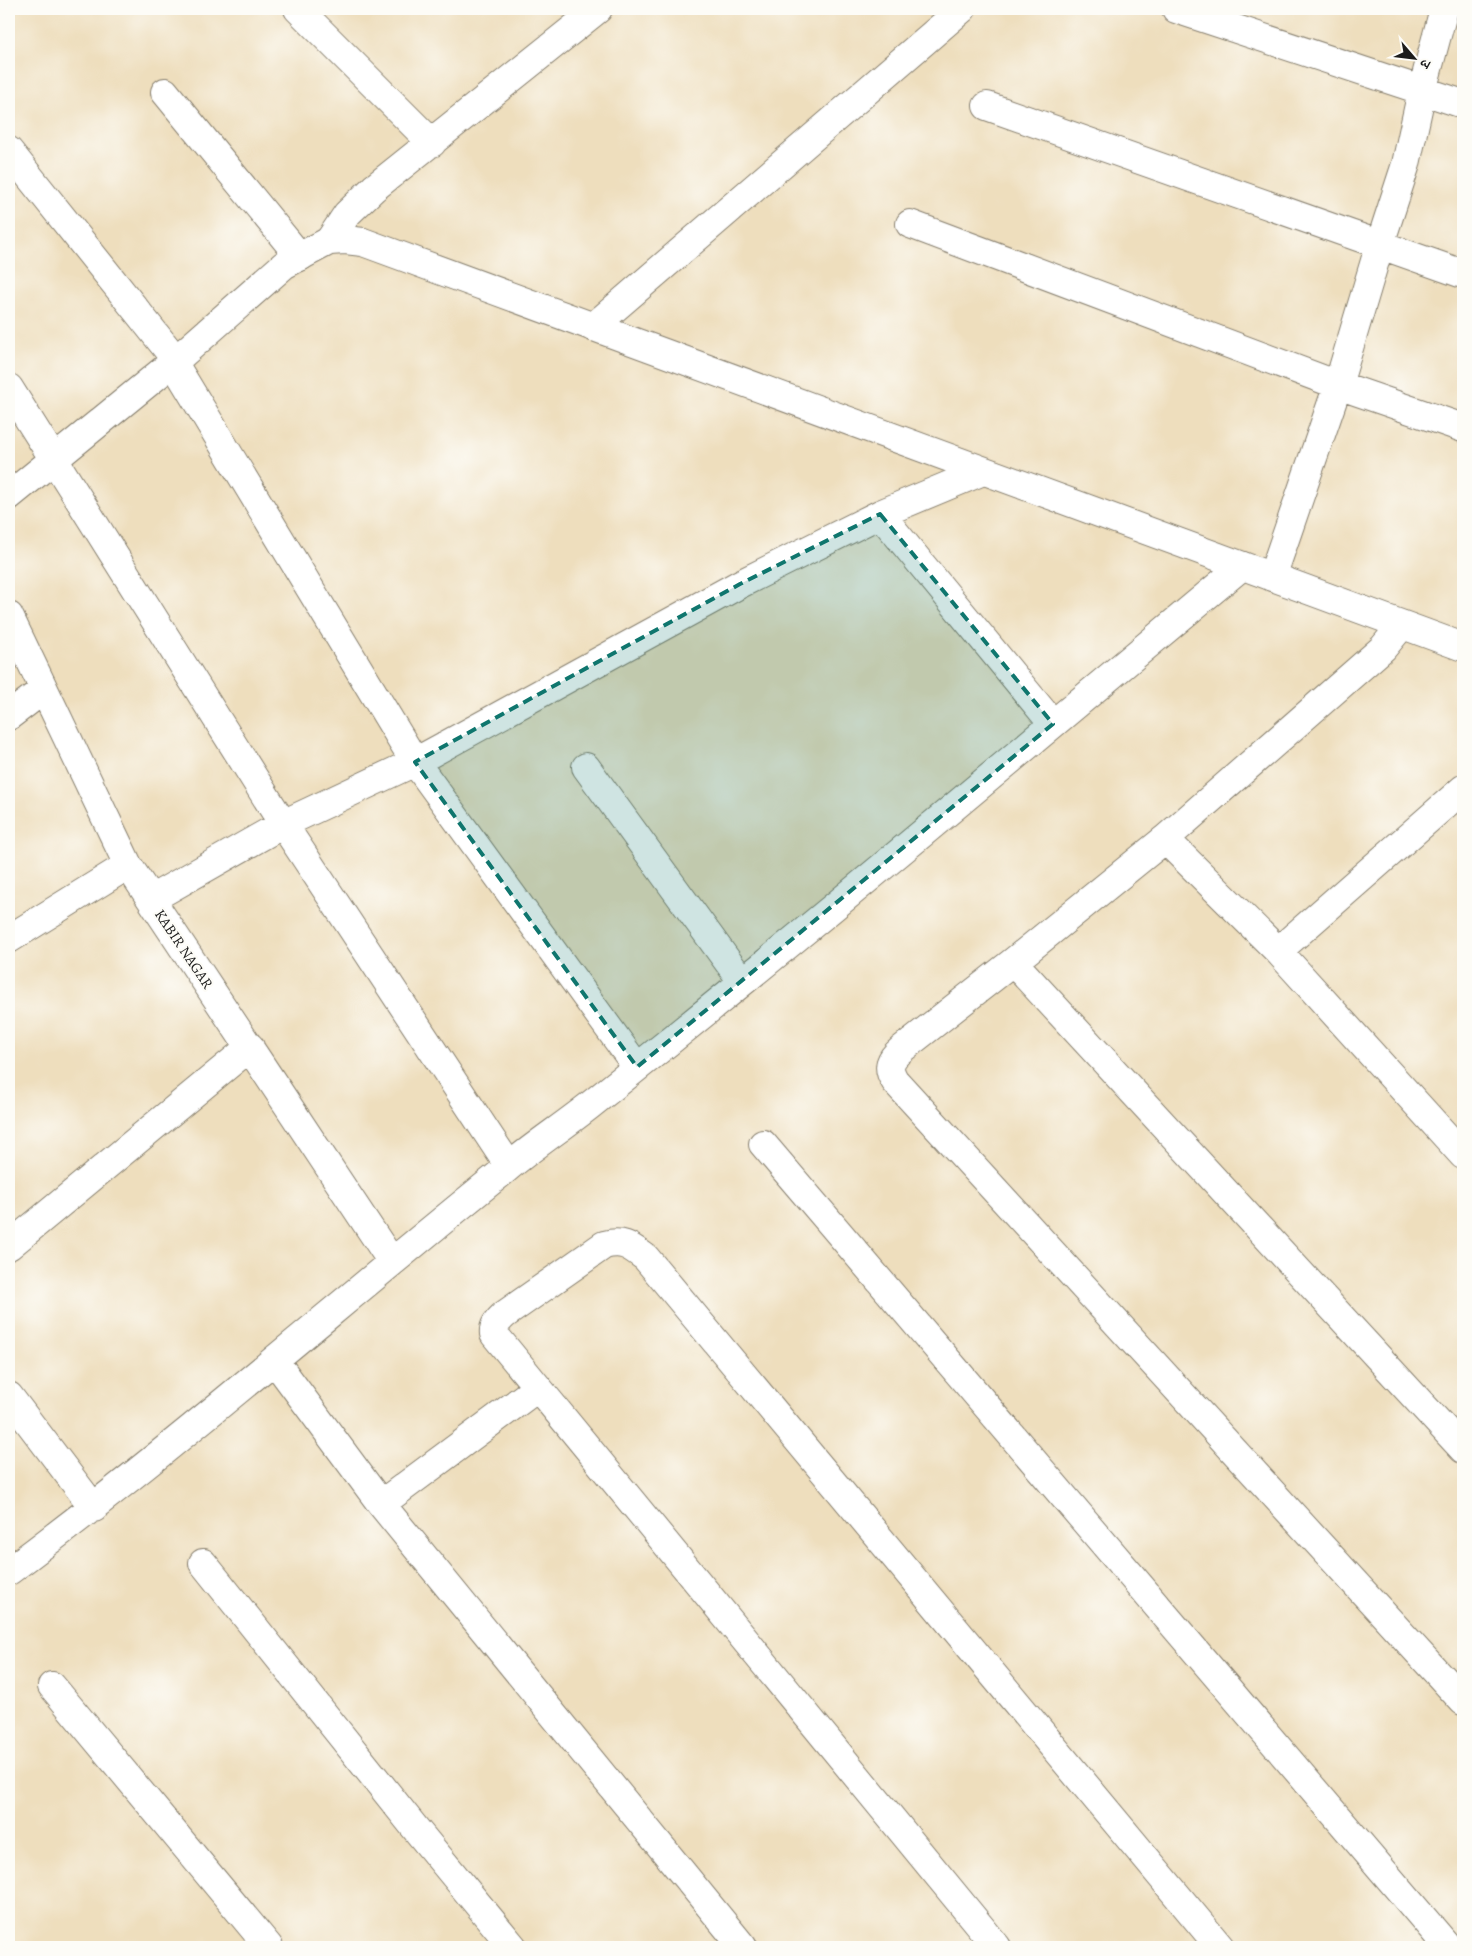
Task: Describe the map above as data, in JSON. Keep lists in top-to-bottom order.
{
  "streets": {
    "street": ["KABIR NAGAR"]
  },
  "north": "bottom right"
}
